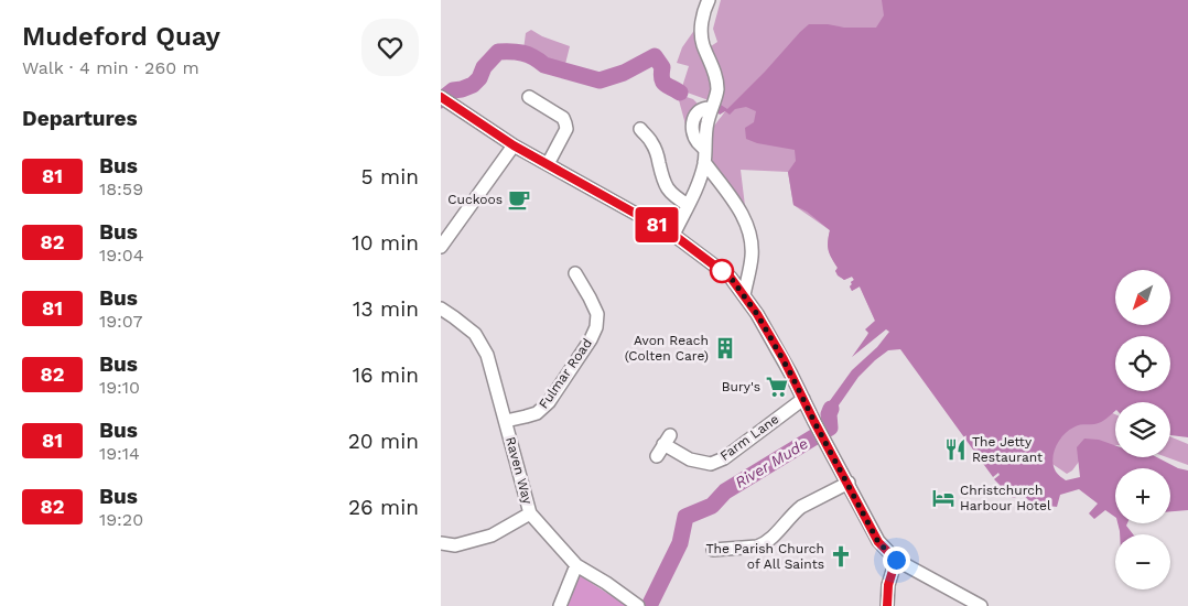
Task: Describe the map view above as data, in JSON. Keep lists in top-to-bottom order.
{
  "streets": {
    "street": ["Fulmar Road", "Farm Lane", "Raven Way"]
  },
  "crossings": [
    ["Fulmar Road", "Raven Way"]
  ],
  "water": ["River Mude"],
  "places": {
    "cafe": ["Cuckoos"],
    "building": ["Avon Reach (Colten Care)"],
    "supermarket": ["Bury's"],
    "restaurant": ["The Jetty Restaurant"],
    "hotel": ["Christchurch Harbour Hotel"],
    "church": ["The Parish Church of All Saints"]
  },
  "lines": ["bus line 81"],
  "north": "bottom left",
  "page": {
    "heading": [
      ["Mudeford Quay", "Walk · 4 min · 260 m"],
      "Departures"
    ],
    "on_map": "81",
    "list": [
      {
        "mark": "81",
        "name": "Bus",
        "note": "18:59",
        "value": "5 min"
      },
      {
        "mark": "82",
        "name": "Bus",
        "note": "19:04",
        "value": "10 min"
      },
      {
        "mark": "81",
        "name": "Bus",
        "note": "19:07",
        "value": "13 min"
      },
      {
        "mark": "82",
        "name": "Bus",
        "note": "19:10",
        "value": "16 min"
      },
      {
        "mark": "81",
        "name": "Bus",
        "note": "19:14",
        "value": "20 min"
      },
      {
        "mark": "82",
        "name": "Bus",
        "note": "19:20",
        "value": "26 min"
      }
    ],
    "map_buttons": ["+", "−"]
  }
}
